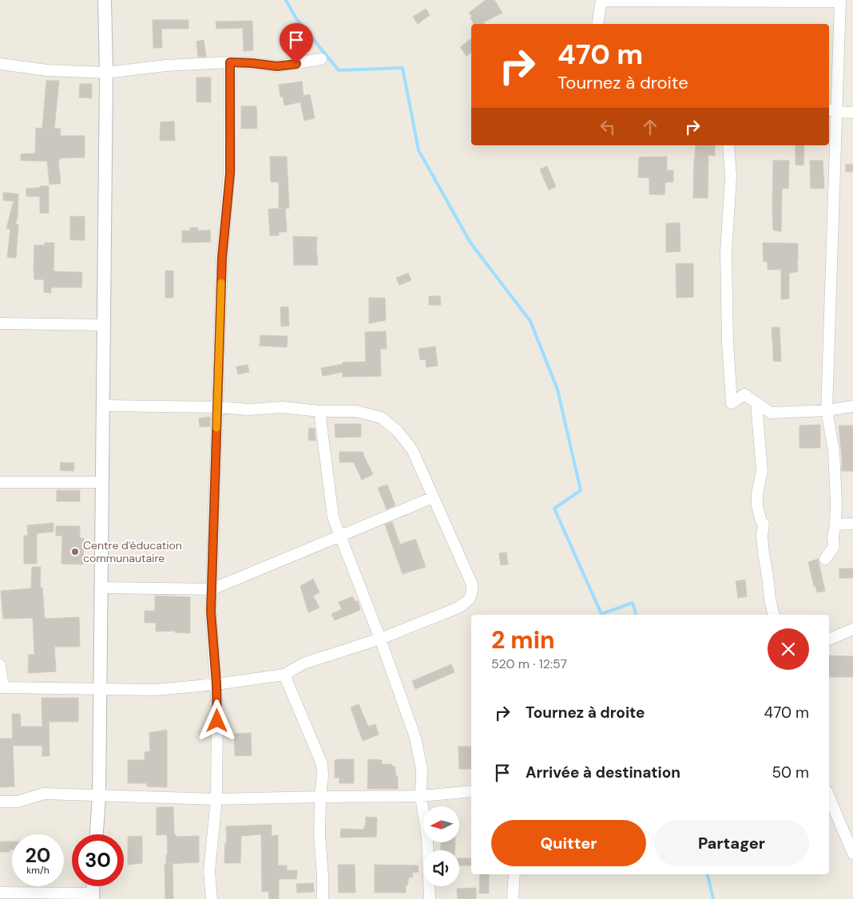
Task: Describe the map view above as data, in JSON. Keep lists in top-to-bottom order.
{
  "places": ["Centre d'éducation communautaire"],
  "north": "left",
  "page": {
    "turn": ["470 m", "Tournez à droite"],
    "heading": ["2 min", "520 m · 12:57"],
    "list": [
      {
        "name": "Tournez à droite",
        "value": "470 m"
      },
      {
        "name": "Arrivée à destination",
        "value": "50 m"
      }
    ],
    "buttons": ["Quitter", "Partager"],
    "speed": "20 km/h",
    "limit": "30"
  }
}
